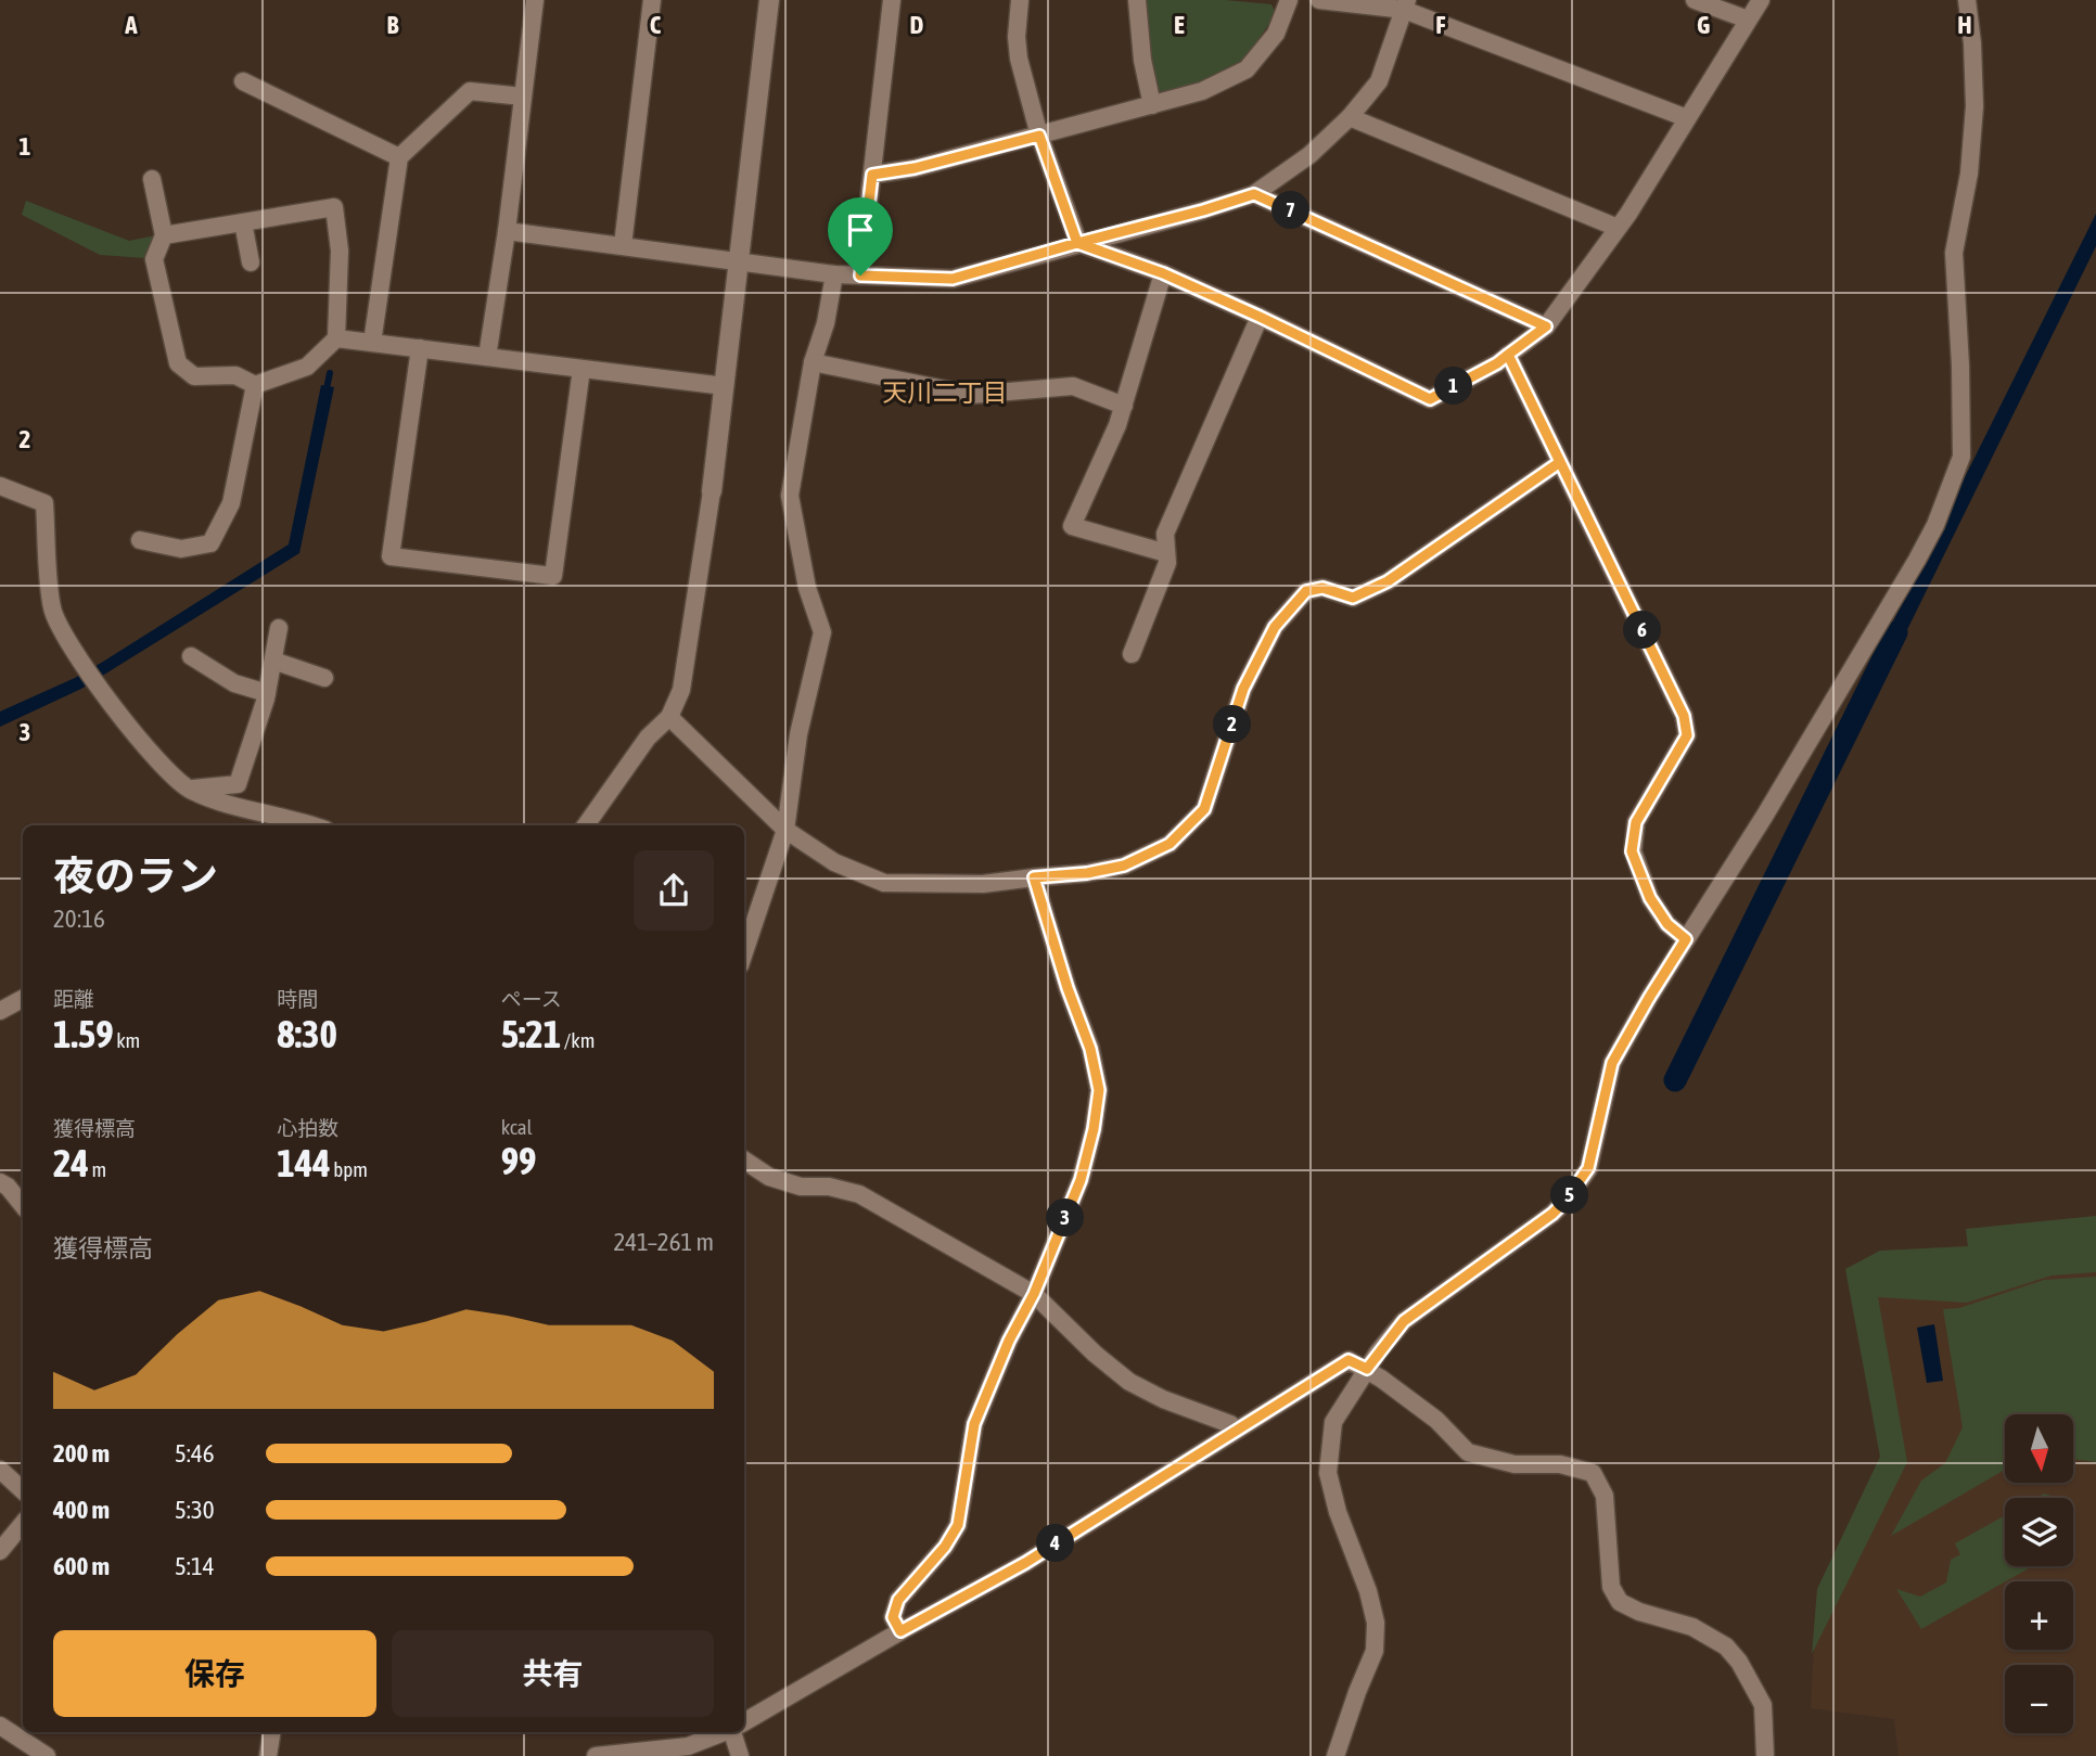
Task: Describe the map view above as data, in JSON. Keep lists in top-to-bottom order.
{
  "districts": ["天川二丁目"],
  "north": "bottom",
  "page": {
    "pins": [
      "7",
      "1",
      "6",
      "2",
      "5",
      "3",
      "4"
    ],
    "heading": ["夜のラン", "20:16"],
    "stats": [
      ["距離", "1.59 km"],
      ["時間", "8:30"],
      ["ペース", "5:21 /km"],
      ["獲得標高", "24 m"],
      ["心拍数", "144 bpm"],
      ["kcal", "99"]
    ],
    "chart": ["獲得標高", "241–261 m"],
    "map_buttons": ["+", "−"],
    "list": [
      {
        "name": "200 m",
        "note": "5:46"
      },
      {
        "name": "400 m",
        "note": "5:30"
      },
      {
        "name": "600 m",
        "note": "5:14"
      }
    ],
    "buttons": ["保存", "共有"]
  },
  "grid": {
    "columns": [
      "A",
      "B",
      "C",
      "D",
      "E",
      "F",
      "G",
      "H"
    ],
    "rows": ["1", "2", "3"]
  }
}
